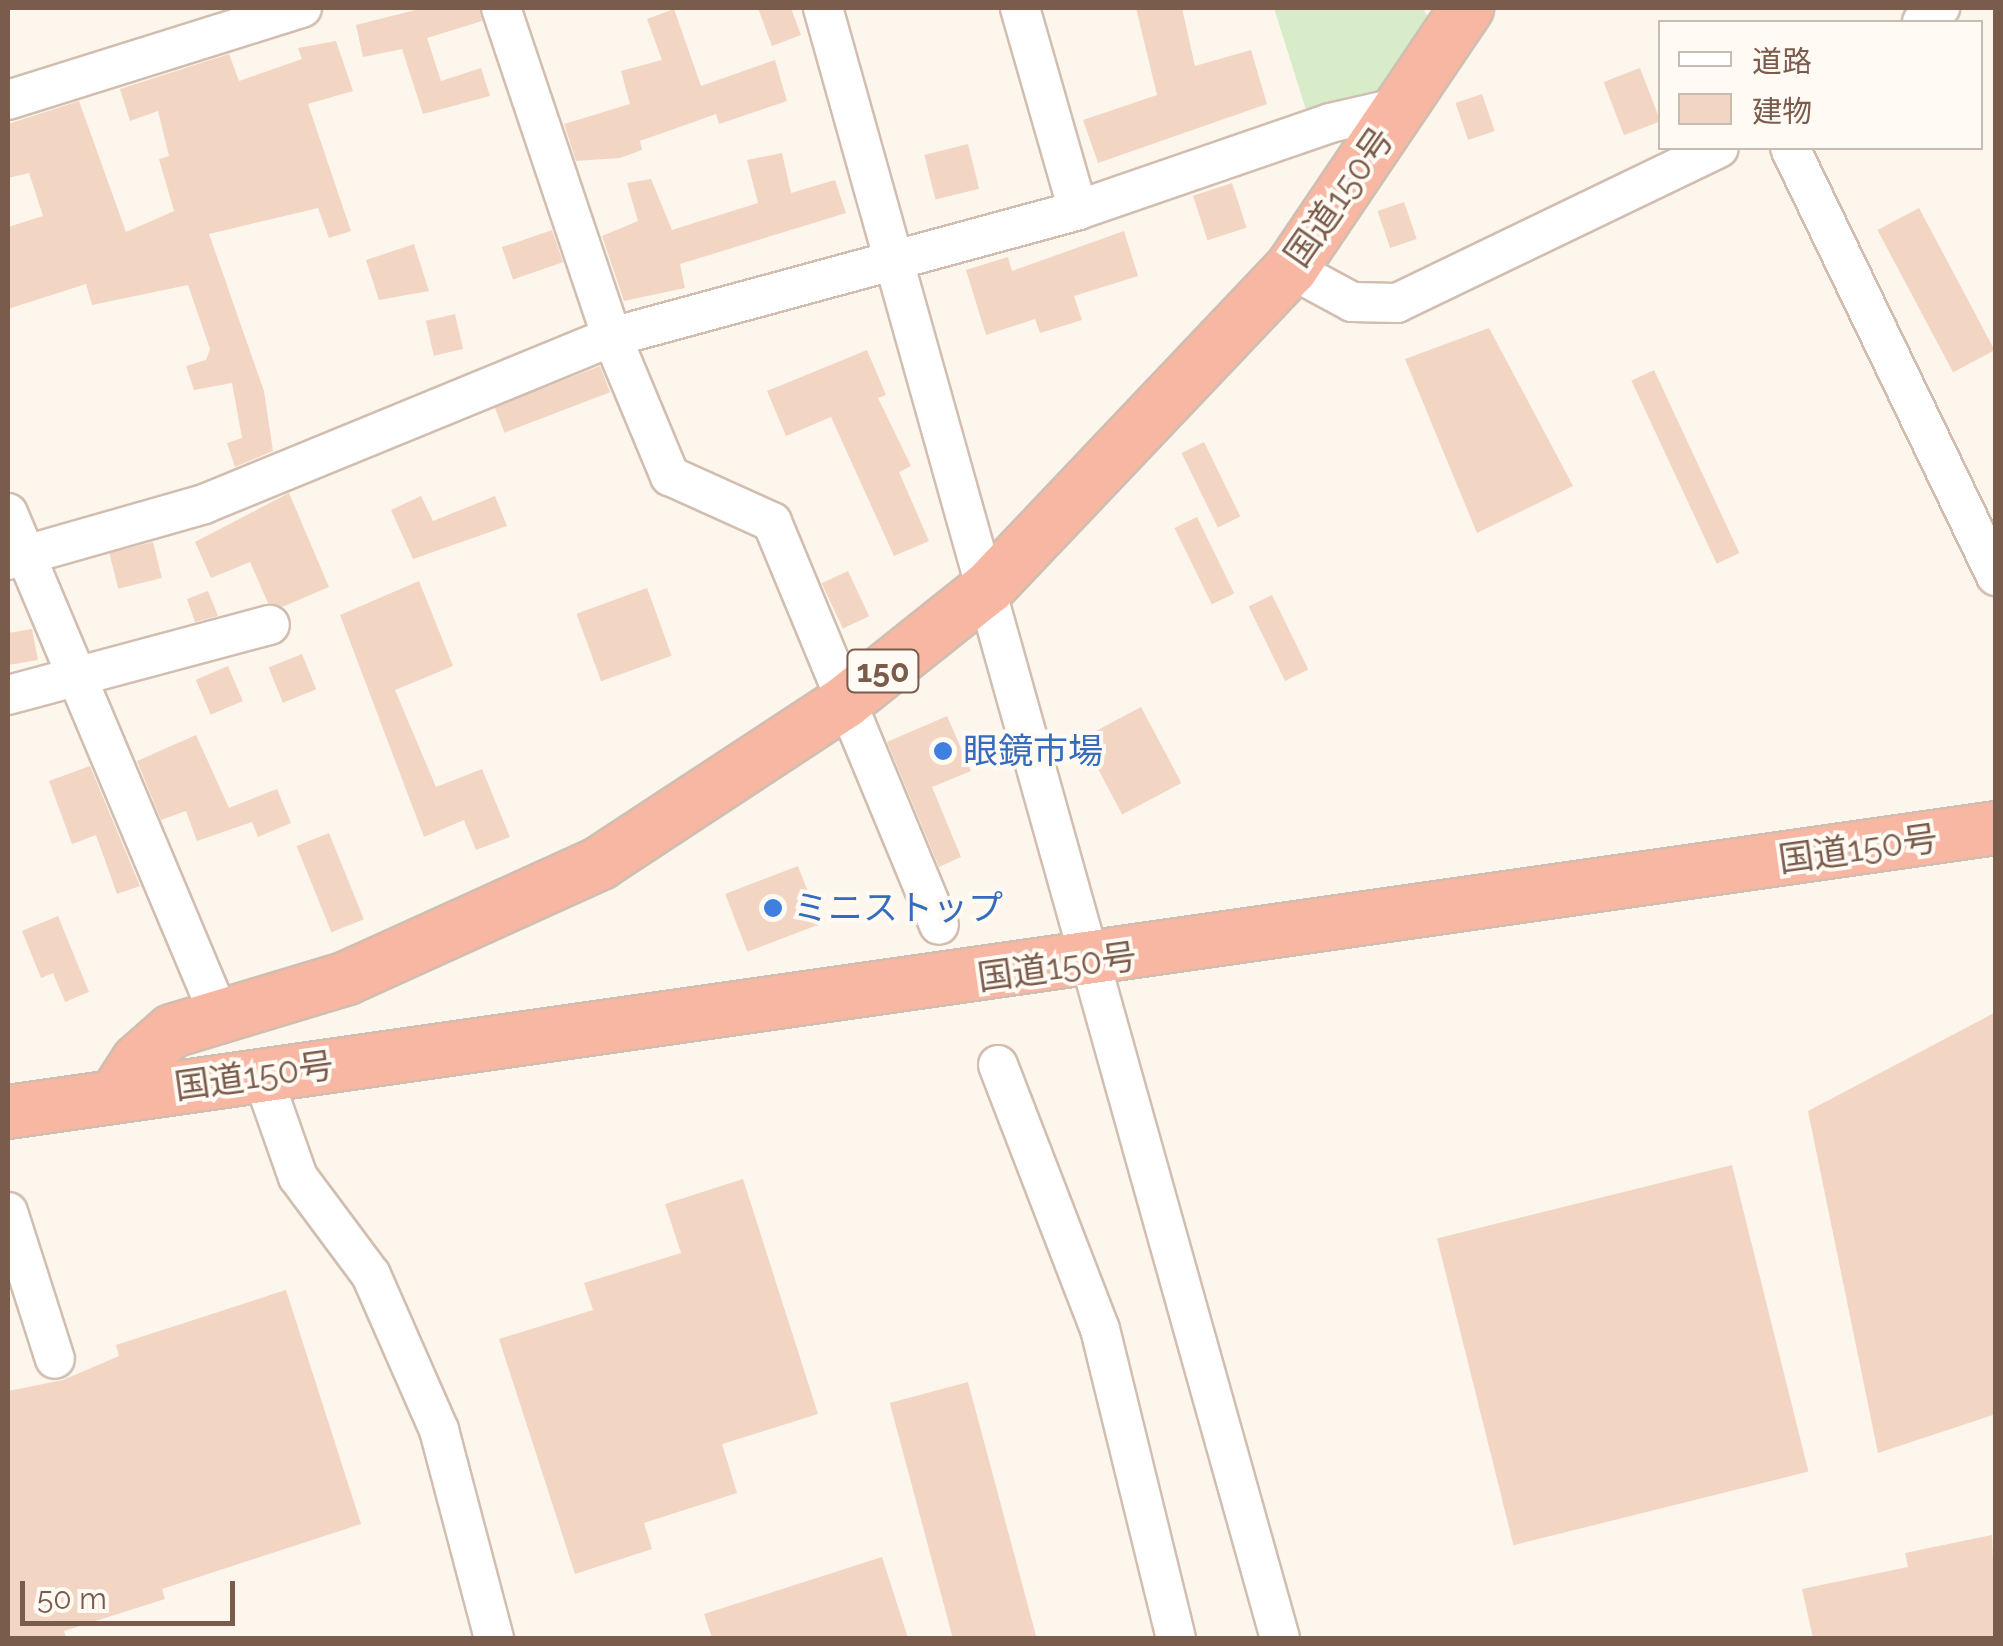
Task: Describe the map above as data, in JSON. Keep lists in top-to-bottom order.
{
  "streets": {
    "highway": ["国道150号", "150"]
  },
  "places": ["眼鏡市場", "ミニストップ"],
  "legend": ["道路", "建物"],
  "scale_bar": "50 m"
}
